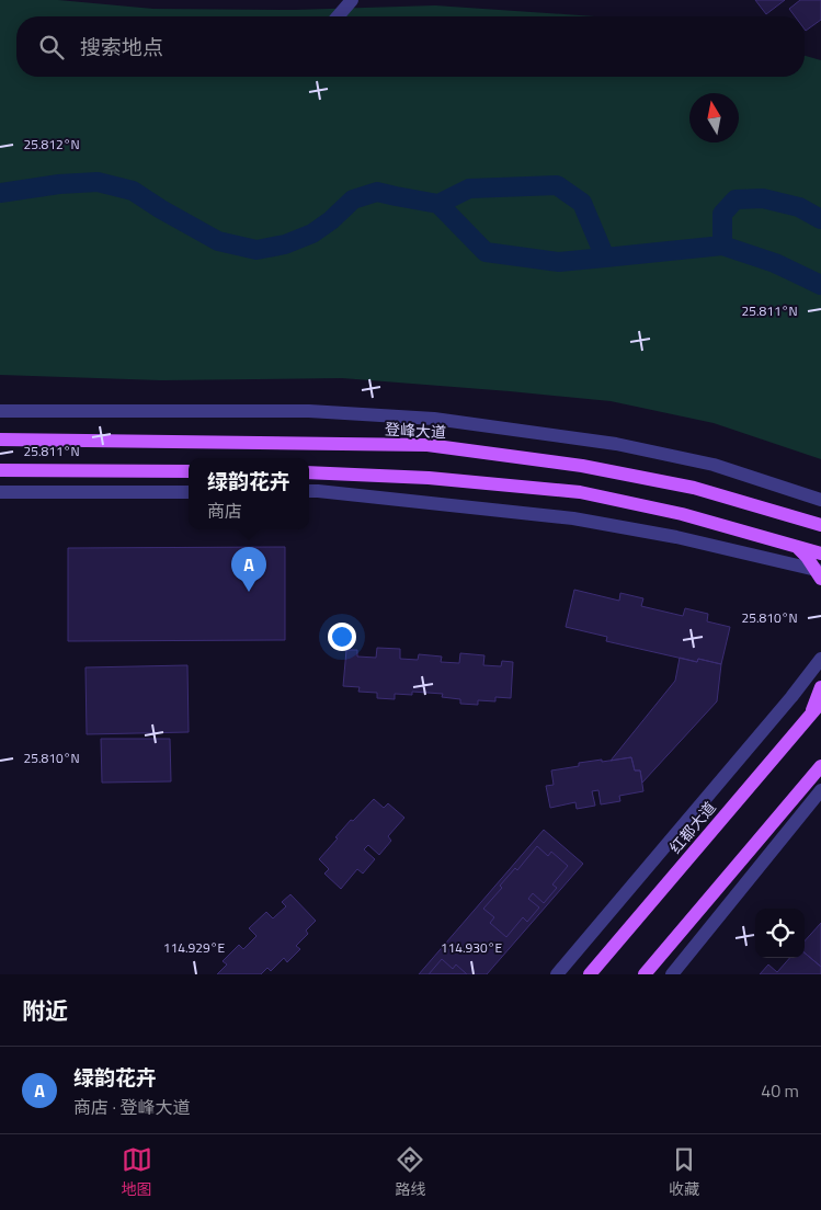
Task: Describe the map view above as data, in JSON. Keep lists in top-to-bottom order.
{
  "streets": {
    "main road": ["登峰大道", "红都大道"]
  },
  "north": "top",
  "page": {
    "search": "搜索地点",
    "popup": ["绿韵花卉", "商店"],
    "pins": "A",
    "heading": "附近",
    "list": [
      {
        "mark": "A",
        "name": "绿韵花卉",
        "note": "商店 · 登峰大道",
        "value": "40 m"
      }
    ],
    "nav": ["地图", "路线", "收藏"]
  },
  "coordinates": [
    "25.812°N",
    "25.811°N",
    "25.810°N",
    "114.929°E",
    "114.930°E"
  ]
}
